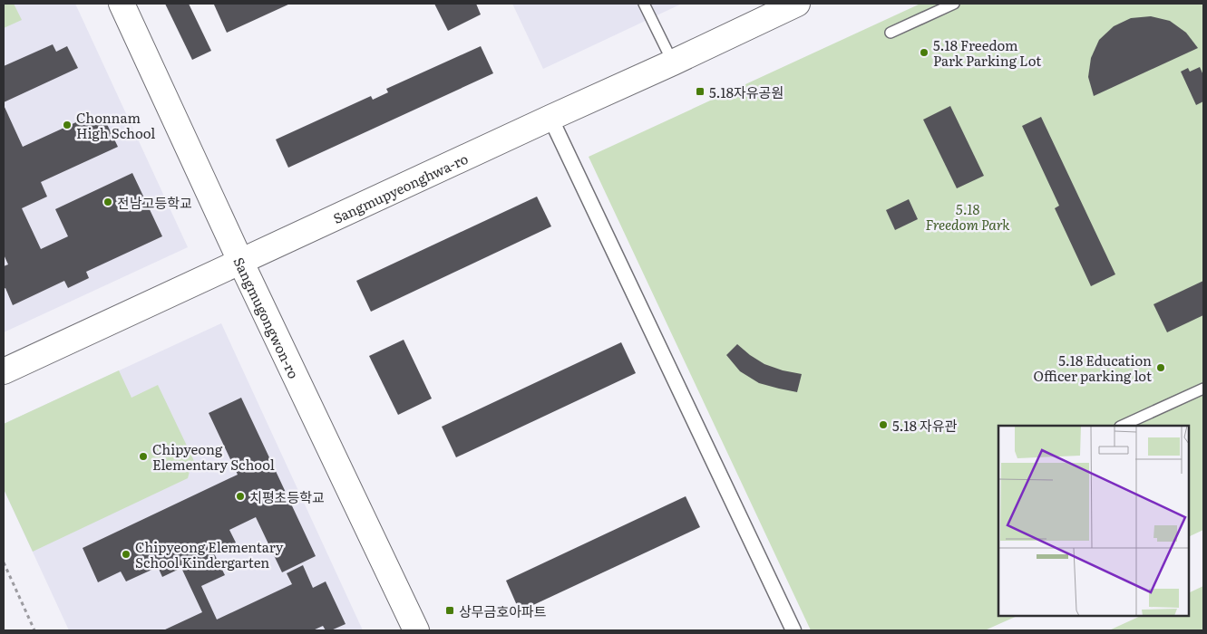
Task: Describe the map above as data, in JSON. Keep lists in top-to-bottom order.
{
  "streets": {
    "street": ["Sangmupyeonghwa-ro", "Sangmugongwon-ro"]
  },
  "crossings": [
    ["Sangmupyeonghwa-ro", "Sangmugongwon-ro"]
  ],
  "parks": ["5.18 Freedom Park"],
  "places": {
    "other": [
      "5.18 Freedom Park Parking Lot",
      "Chonnam High School",
      "전남고등학교",
      "5.18 Education Officer parking lot",
      "5.18 자유관",
      "Chipyeong Elementary School",
      "치평초등학교",
      "Chipyeong Elementary School Kindergarten"
    ],
    "transit": ["5.18자유공원", "상무금호아파트"]
  }
}
